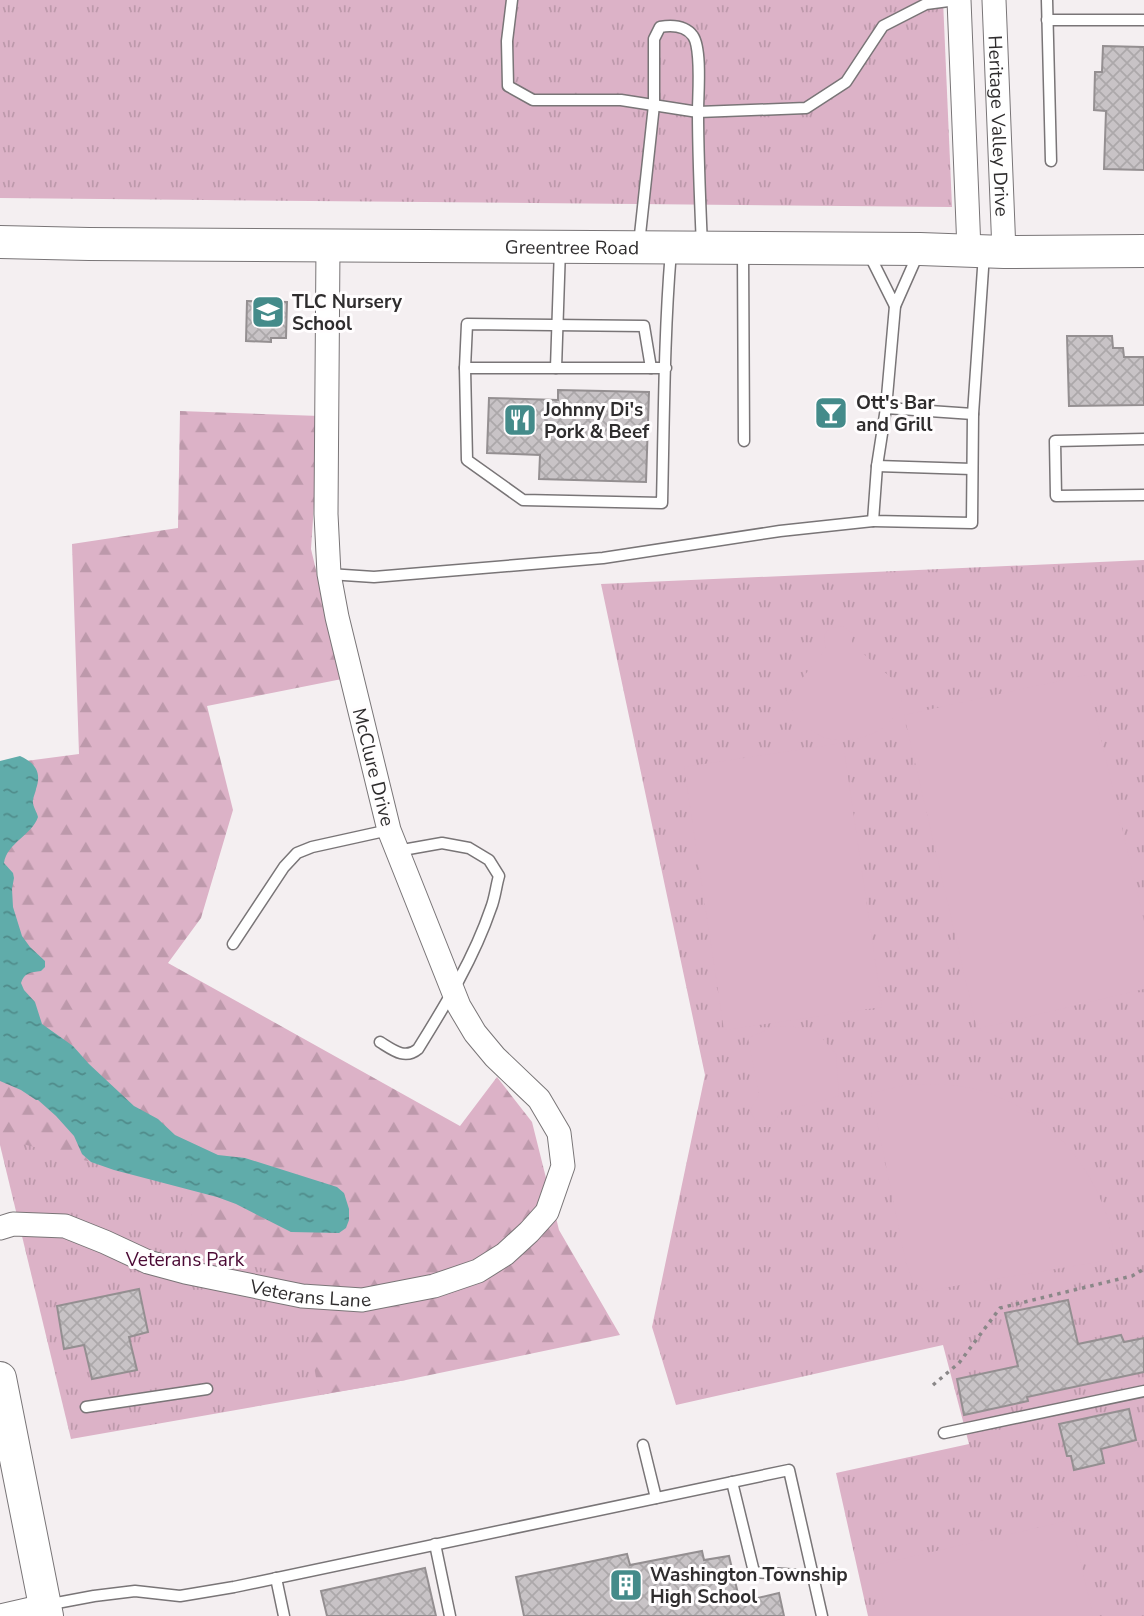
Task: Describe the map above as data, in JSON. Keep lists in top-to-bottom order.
{
  "streets": {
    "street": [
      "Heritage Valley Drive",
      "Greentree Road",
      "McClure Drive",
      "Veterans Lane"
    ]
  },
  "crossings": [
    ["Heritage Valley Drive", "Greentree Road"],
    ["Greentree Road", "McClure Drive"],
    ["McClure Drive", "Veterans Lane"]
  ],
  "parks": ["Veterans Park"],
  "places": {
    "school or university": ["TLC Nursery School"],
    "bar": ["Ott's Bar and Grill"],
    "restaurant": ["Johnny Di's Pork & Beef"],
    "building": ["Washington Township High School"]
  }
}
